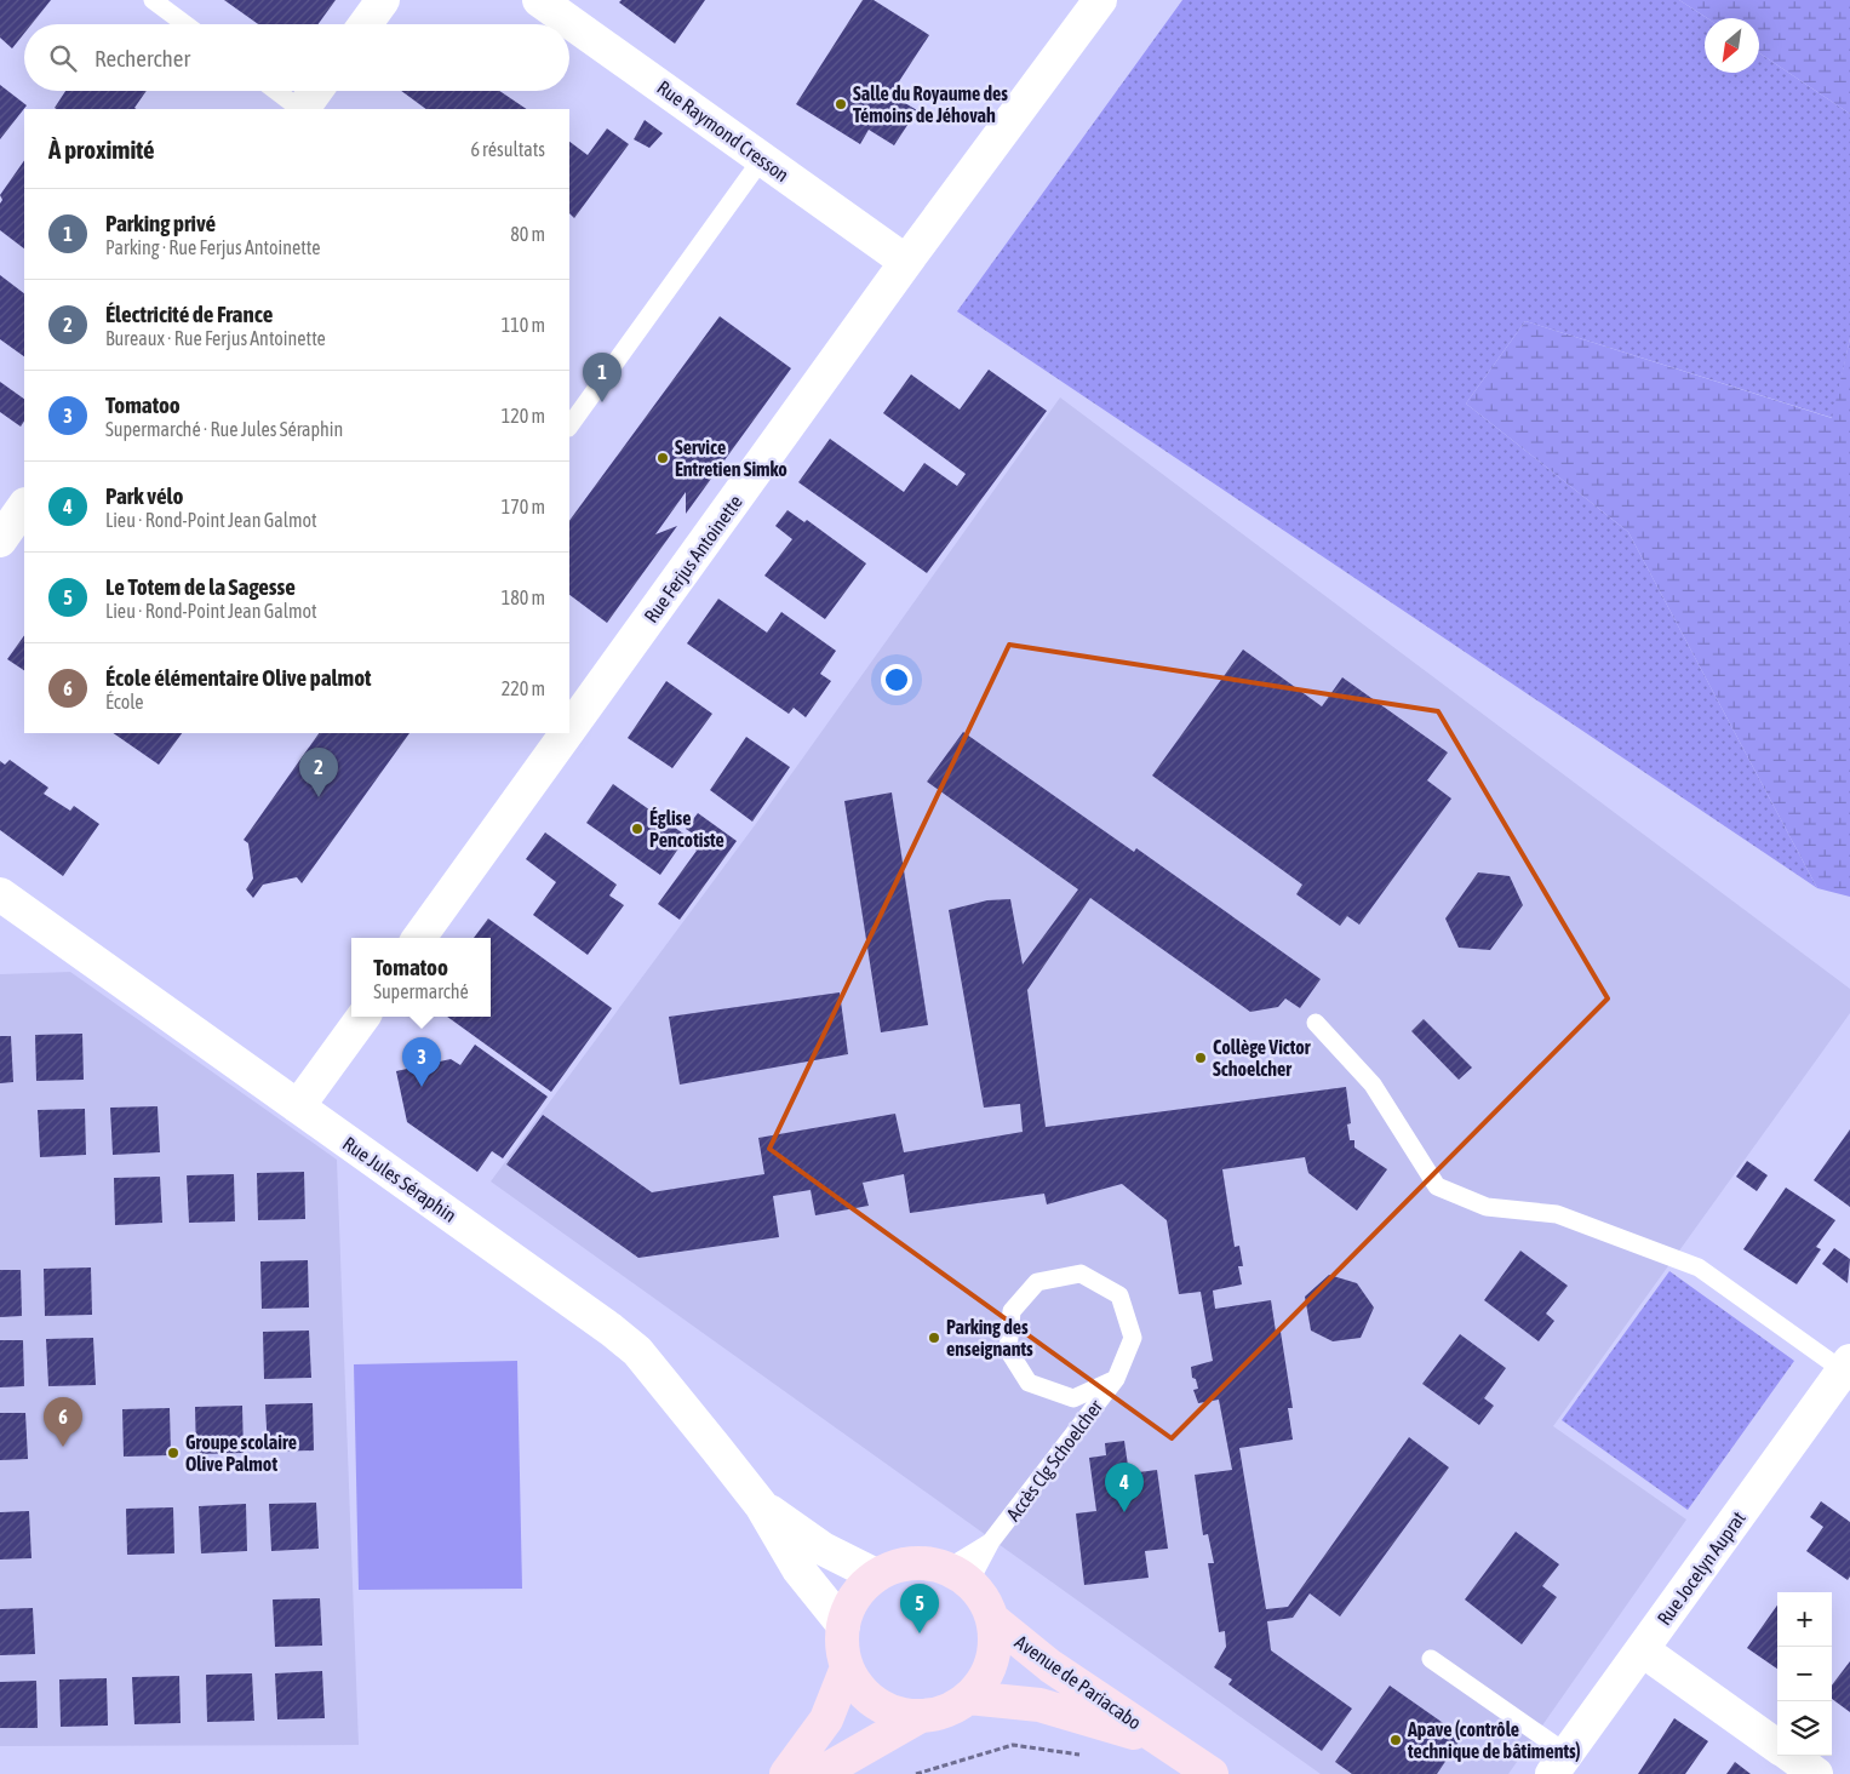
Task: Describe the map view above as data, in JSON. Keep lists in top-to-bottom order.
{
  "streets": {
    "main road": ["Avenue de Pariacabo"],
    "street": [
      "Rue Raymond Cresson",
      "Rue Ferjus Antoinette",
      "Rue Jules Séraphin",
      "Rue Jocelyn Auprat"
    ],
    "lane": ["Accès Clg Schoelcher"]
  },
  "crossings": [
    ["Rue Raymond Cresson", "Rue Ferjus Antoinette"],
    ["Accès Clg Schoelcher", "Avenue de Pariacabo"]
  ],
  "places": [
    "Salle du Royaume des Témoins de Jéhovah",
    "Service Entretien Simko",
    "Église Pencotiste",
    "Collège Victor Schoelcher",
    "Parking des enseignants",
    "Groupe scolaire Olive Palmot",
    "Apave (contrôle technique de bâtiments)"
  ],
  "north": "bottom left",
  "page": {
    "search": "Rechercher",
    "heading": ["À proximité", "6 résultats"],
    "list": [
      {
        "mark": "1",
        "name": "Parking privé",
        "note": "Parking · Rue Ferjus Antoinette",
        "value": "80 m"
      },
      {
        "mark": "2",
        "name": "Électricité de France",
        "note": "Bureaux · Rue Ferjus Antoinette",
        "value": "110 m"
      },
      {
        "mark": "3",
        "name": "Tomatoo",
        "note": "Supermarché · Rue Jules Séraphin",
        "value": "120 m"
      },
      {
        "mark": "4",
        "name": "Park vélo",
        "note": "Lieu · Rond-Point Jean Galmot",
        "value": "170 m"
      },
      {
        "mark": "5",
        "name": "Le Totem de la Sagesse",
        "note": "Lieu · Rond-Point Jean Galmot",
        "value": "180 m"
      },
      {
        "mark": "6",
        "name": "École élémentaire Olive palmot",
        "note": "École",
        "value": "220 m"
      }
    ],
    "pins": [
      "1",
      "2",
      "3",
      "6",
      "4",
      "5"
    ],
    "popup": ["Tomatoo", "Supermarché"],
    "map_buttons": ["+", "−"]
  }
}
